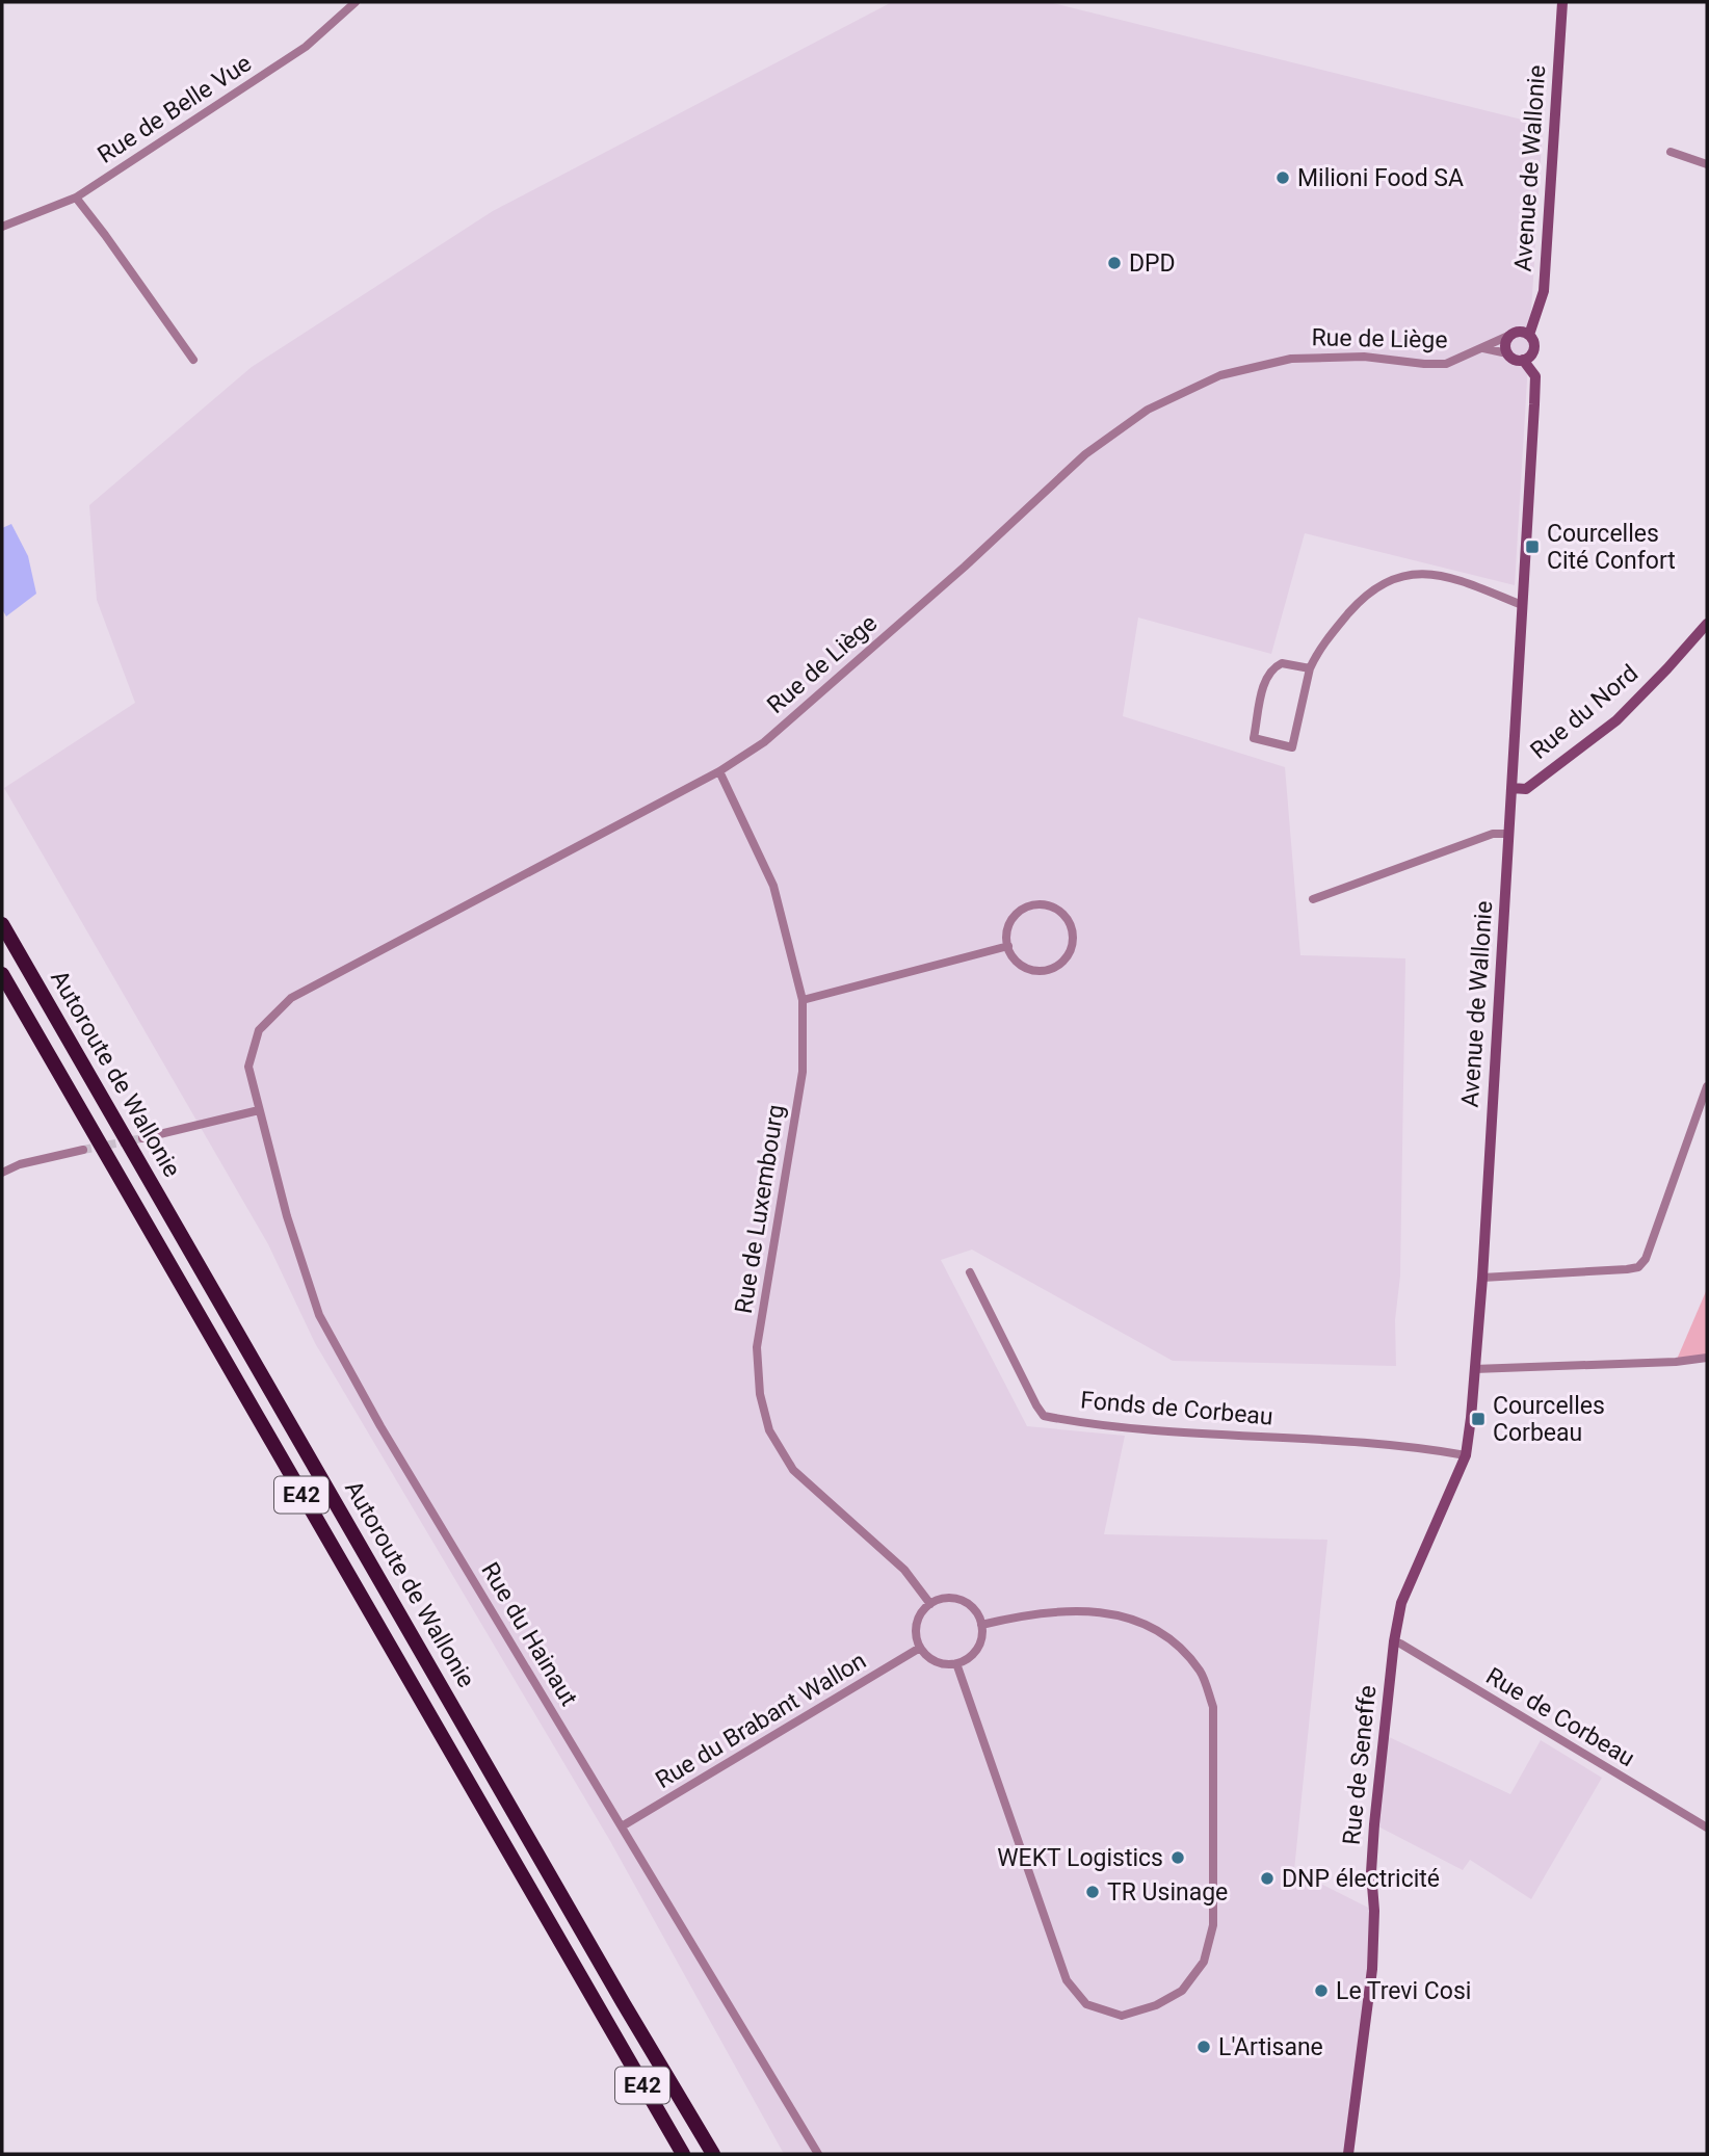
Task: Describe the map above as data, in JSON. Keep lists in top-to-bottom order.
{
  "streets": {
    "highway": ["Autoroute de Wallonie", "E42"],
    "street": [
      "Rue de Belle Vue",
      "Avenue de Wallonie",
      "Rue de Liège",
      "Rue du Nord",
      "Rue de Luxembourg",
      "Fonds de Corbeau",
      "Rue du Hainaut",
      "Rue de Corbeau",
      "Rue du Brabant Wallon",
      "Rue de Seneffe"
    ]
  },
  "crossings": [
    ["Avenue de Wallonie", "Rue de Liège"],
    ["Avenue de Wallonie", "Rue du Nord"],
    ["Avenue de Wallonie", "Fonds de Corbeau"],
    ["Avenue de Wallonie", "Rue de Corbeau"],
    ["Avenue de Wallonie", "Rue de Seneffe"],
    ["Rue de Liège", "Rue de Luxembourg"],
    ["Rue de Liège", "Rue du Hainaut"],
    ["Rue de Luxembourg", "Rue du Brabant Wallon"],
    ["Rue du Hainaut", "Rue du Brabant Wallon"],
    ["Rue de Corbeau", "Rue de Seneffe"]
  ],
  "places": {
    "other": [
      "Milioni Food SA",
      "DPD",
      "WEKT Logistics",
      "DNP électricité",
      "TR Usinage",
      "Le Trevi Cosi",
      "L'Artisane"
    ],
    "transit": ["Courcelles Cité Confort", "Courcelles Corbeau"]
  }
}
